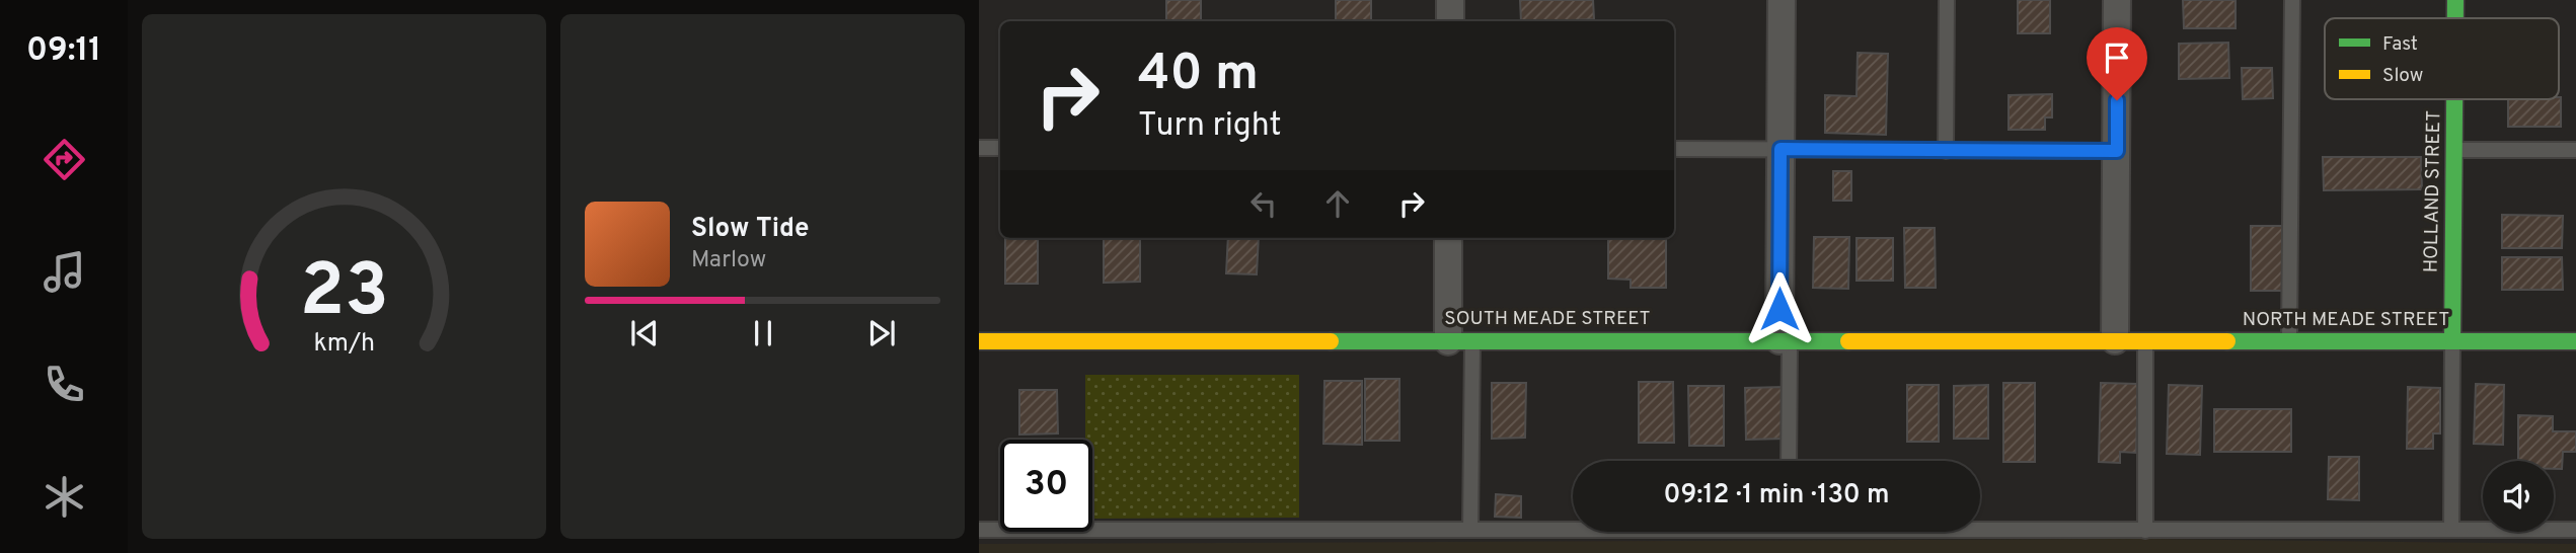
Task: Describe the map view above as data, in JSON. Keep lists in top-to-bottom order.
{
  "streets": {
    "street": ["HOLLAND STREET", "SOUTH MEADE STREET", "NORTH MEADE STREET"]
  },
  "crossings": [
    ["HOLLAND STREET", "NORTH MEADE STREET"],
    ["SOUTH MEADE STREET", "NORTH MEADE STREET"]
  ],
  "legend": ["Fast", "Slow"],
  "page": {
    "tabs": "09:11",
    "turn": ["40 m", "Turn right"],
    "song": ["Slow Tide", "Marlow"],
    "limit": "30",
    "trip": "09:12 · 1 min · 130 m",
    "gauge": ["23", "km/h"]
  }
}
